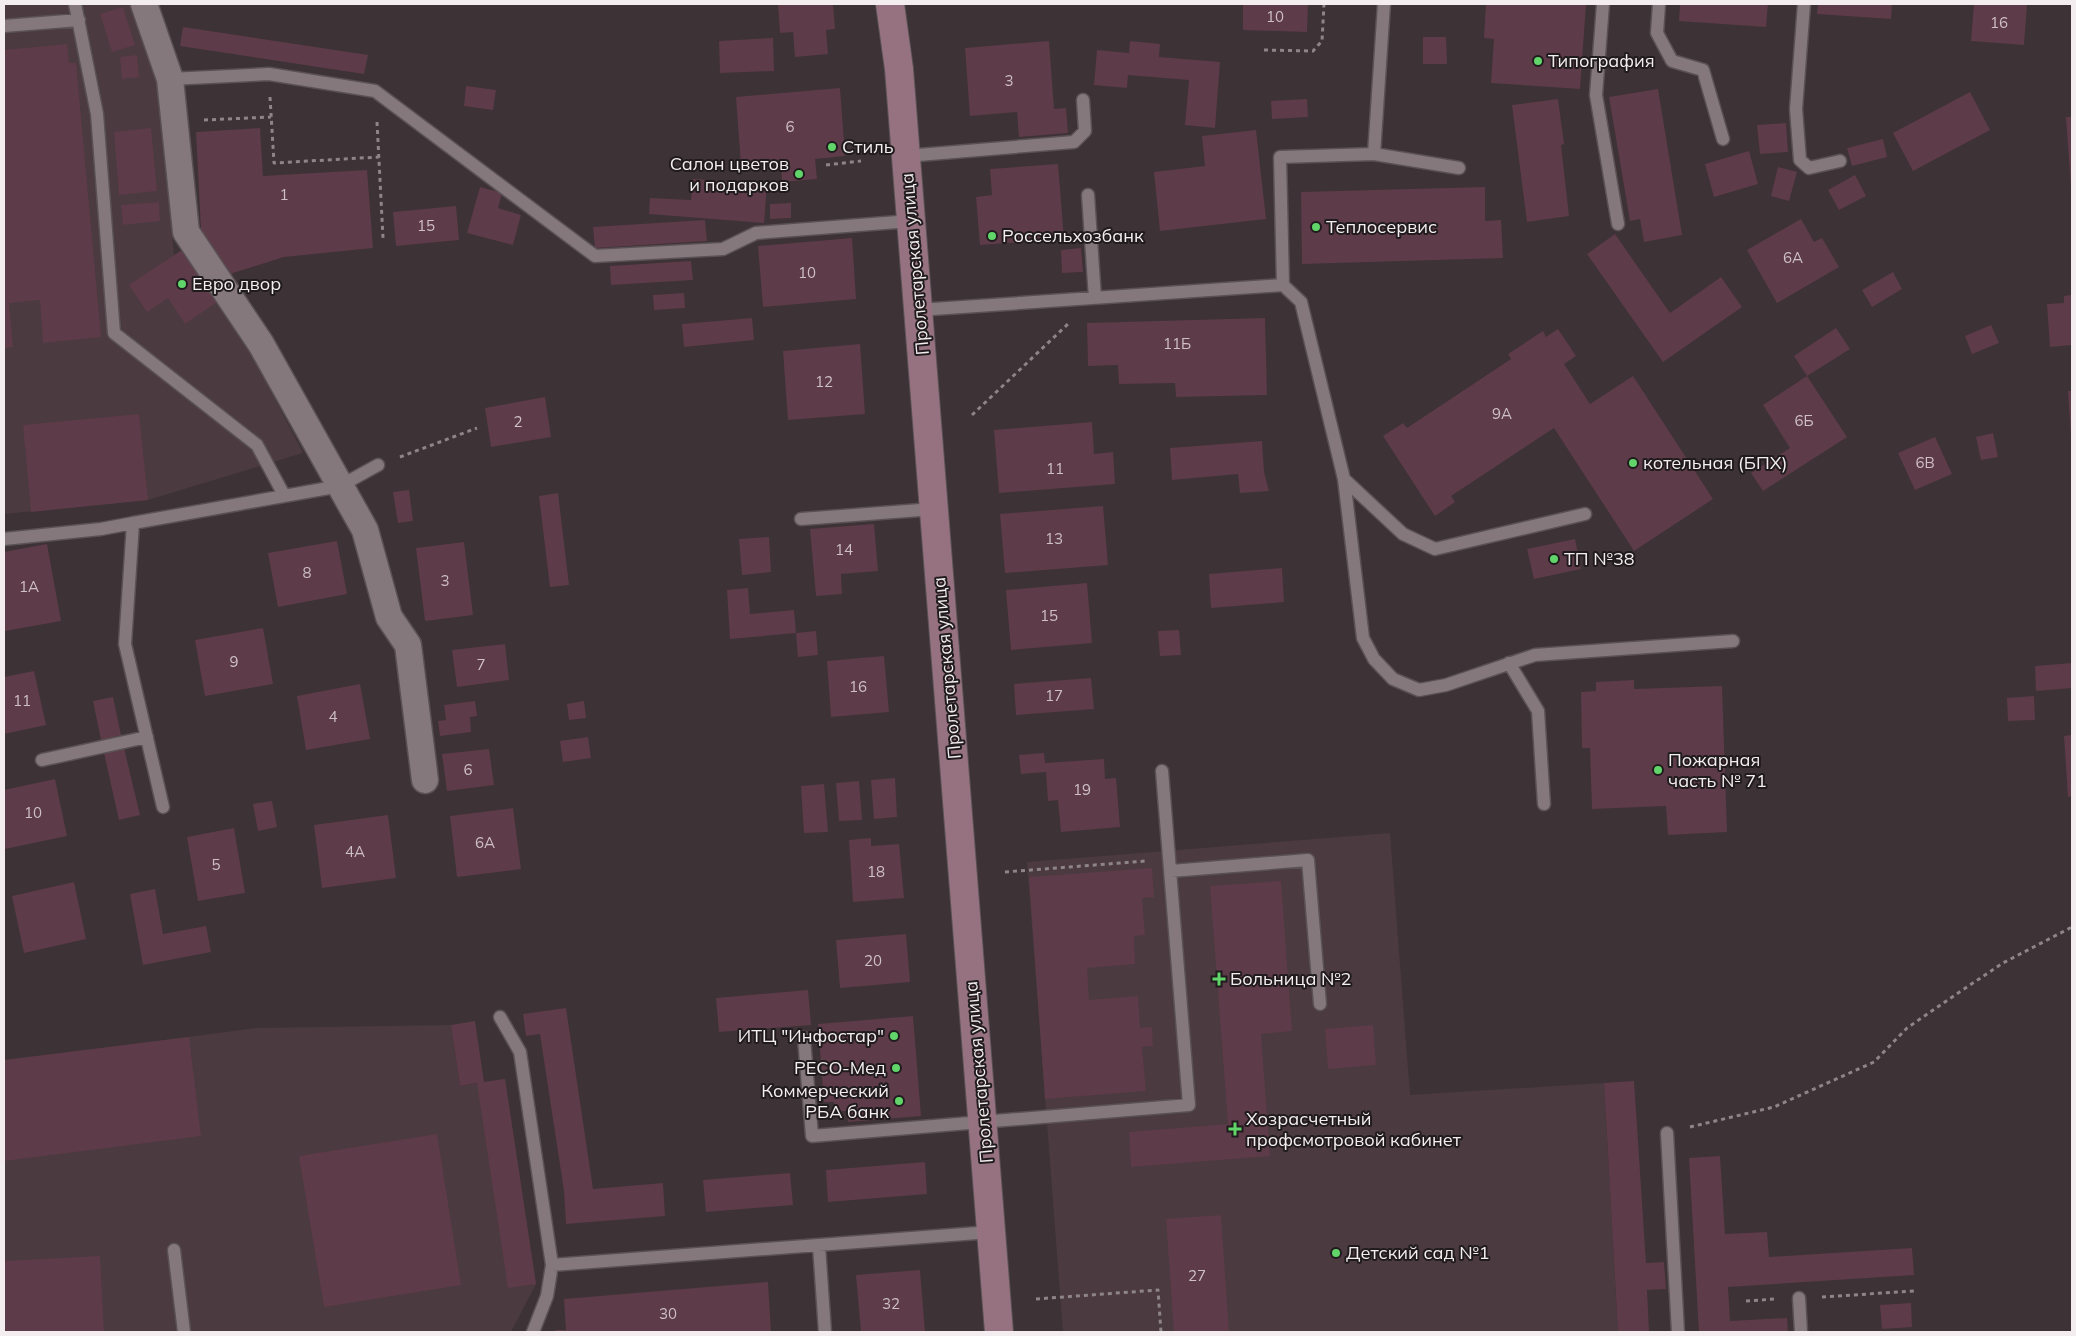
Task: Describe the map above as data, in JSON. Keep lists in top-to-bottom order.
{
  "streets": {
    "main road": ["Пролетарская улица"]
  },
  "places": {
    "other": [
      "Типография",
      "Стиль",
      "Салон цветов и подарков",
      "Теплосервис",
      "Россельхозбанк",
      "Евро двор",
      "котельная (БПХ)",
      "ТП №38",
      "Пожарная часть № 71",
      "ИТЦ \"Инфостар\"",
      "РЕСО-Мед",
      "Коммерческий РБА банк",
      "Детский сад №1"
    ],
    "health": ["Больница №2", "Хозрасчетный профсмотровой кабинет"]
  },
  "house_numbers": [
    "10",
    "16",
    "3",
    "6",
    "1",
    "15",
    "6А",
    "10",
    "11Б",
    "12",
    "9А",
    "6Б",
    "2",
    "6В",
    "11",
    "13",
    "14",
    "8",
    "3",
    "1А",
    "15",
    "9",
    "7",
    "16",
    "17",
    "11",
    "4",
    "6",
    "19",
    "10",
    "6А",
    "4А",
    "5",
    "18",
    "20",
    "27",
    "32",
    "30"
  ]
}
